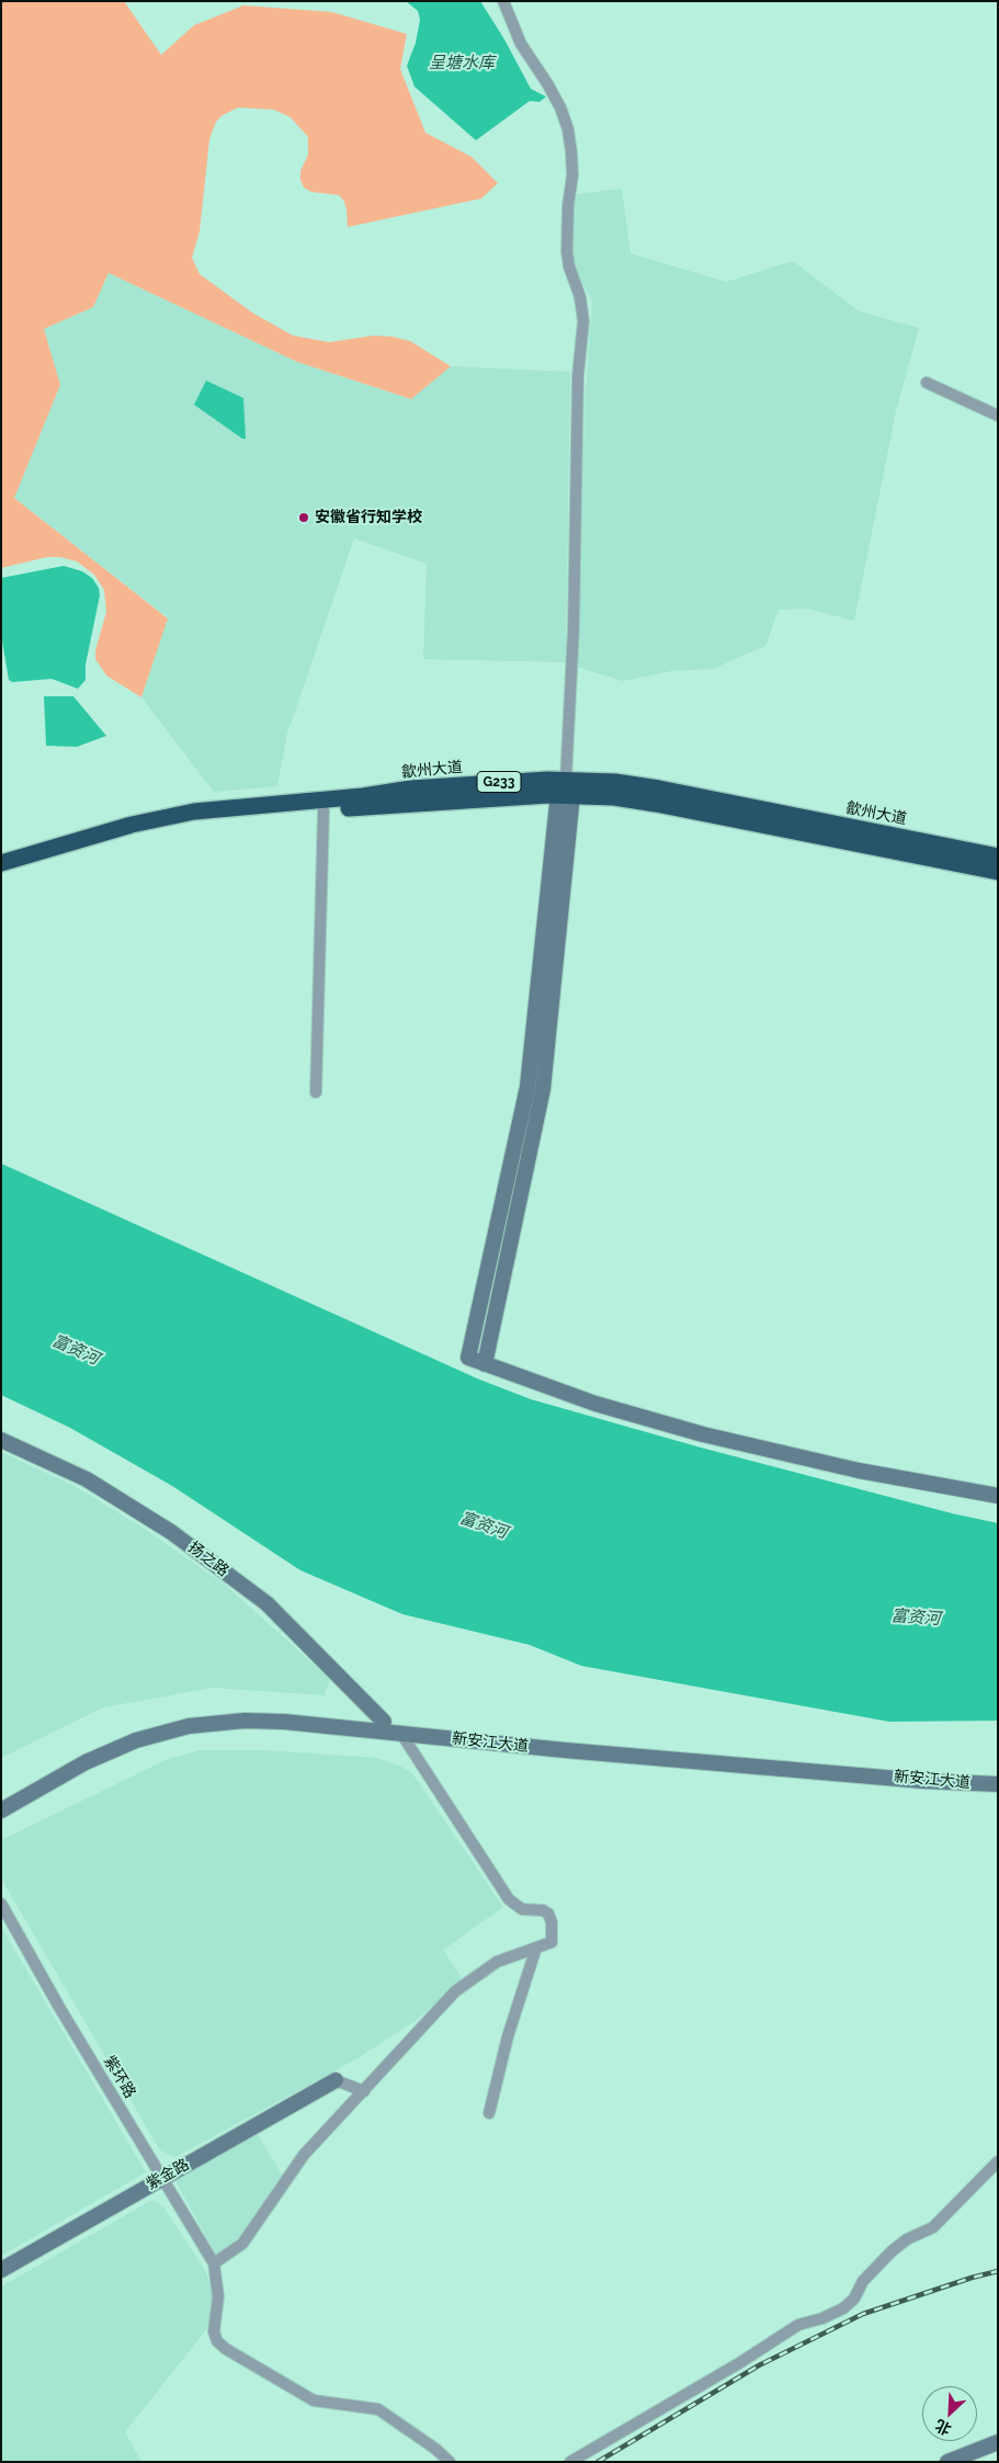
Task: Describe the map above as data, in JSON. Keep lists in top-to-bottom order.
{
  "streets": {
    "highway": ["歙州大道", "G233"],
    "street": [
      "扬之路",
      "新安江大道",
      "紫环路",
      "紫金路"
    ]
  },
  "crossings": [
    ["扬之路", "新安江大道"],
    ["紫环路", "紫金路"]
  ],
  "water": ["呈塘水库", "富资河"],
  "places": ["安徽省行知学校"],
  "north": "bottom left"
}
